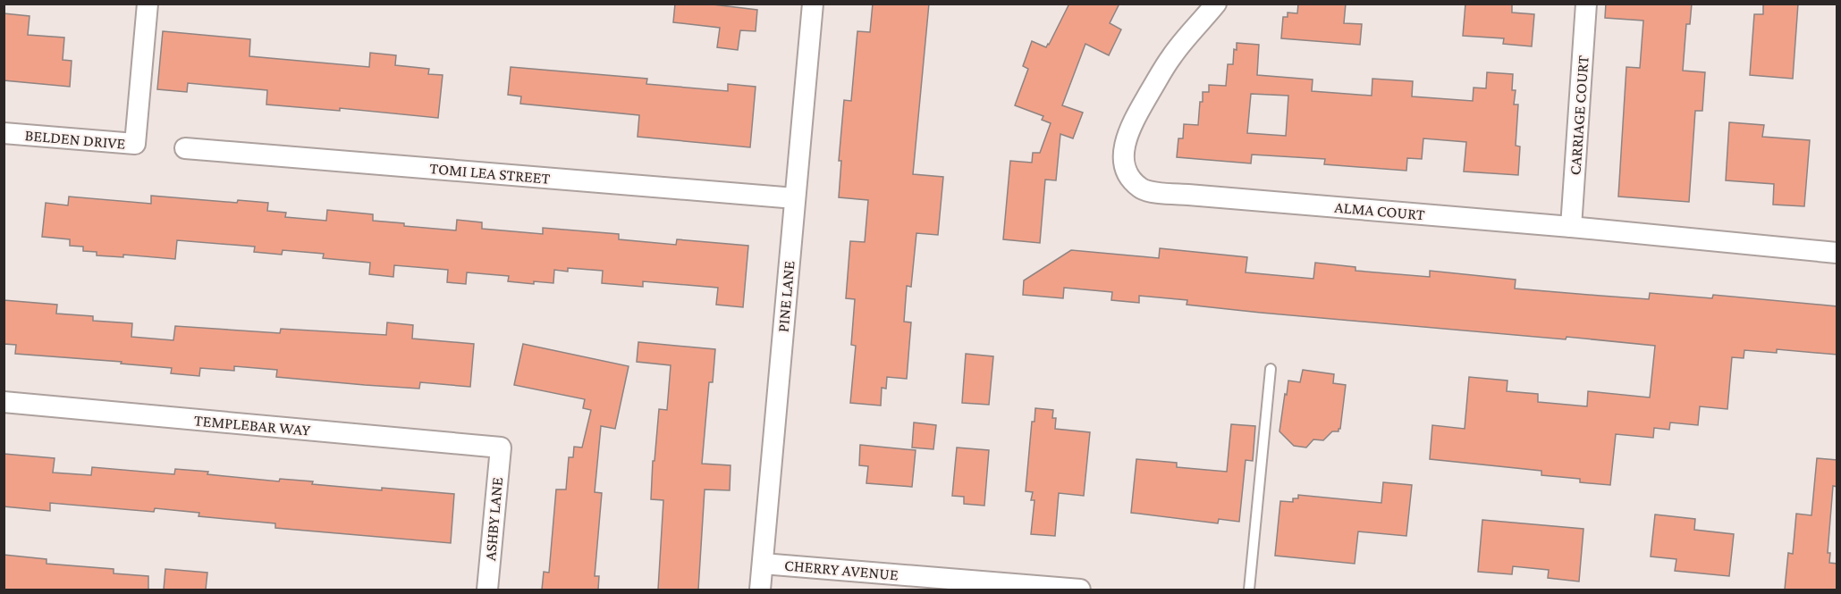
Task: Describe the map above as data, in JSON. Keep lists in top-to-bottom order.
{
  "streets": {
    "street": [
      "CARRIAGE COURT",
      "BELDEN DRIVE",
      "TOMI LEA STREET",
      "ALMA COURT",
      "PINE LANE",
      "TEMPLEBAR WAY",
      "ASHBY LANE",
      "CHERRY AVENUE"
    ]
  },
  "crossings": [
    ["CARRIAGE COURT", "ALMA COURT"],
    ["TOMI LEA STREET", "PINE LANE"],
    ["PINE LANE", "CHERRY AVENUE"],
    ["TEMPLEBAR WAY", "ASHBY LANE"]
  ]
}
